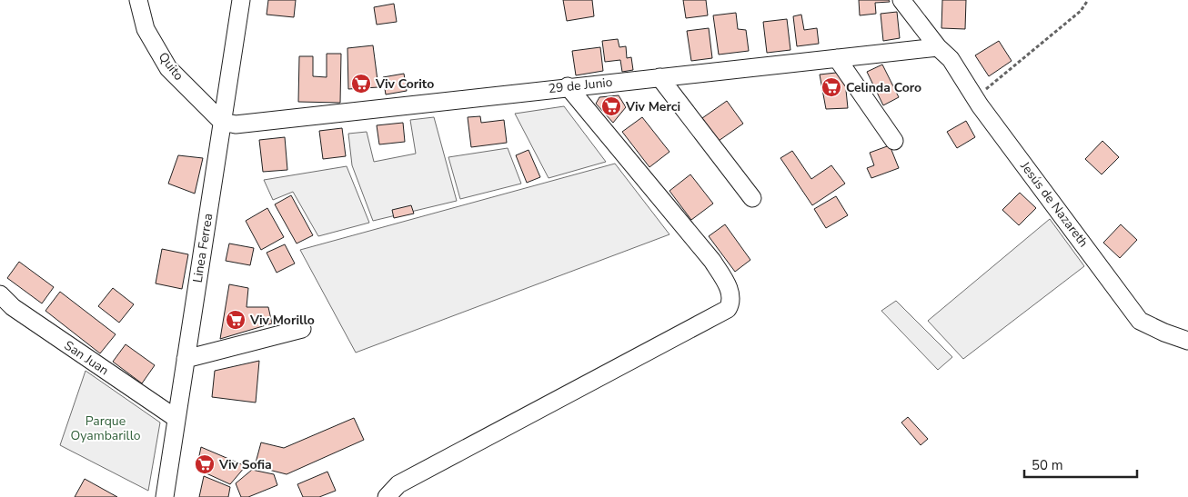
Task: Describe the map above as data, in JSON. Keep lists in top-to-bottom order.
{
  "streets": {
    "street": [
      "Quito",
      "29 de Junio",
      "Jesús de Nazareth",
      "Linea Ferrea",
      "San Juan"
    ]
  },
  "crossings": [
    ["Quito", "29 de Junio"],
    ["Quito", "Linea Ferrea"],
    ["29 de Junio", "Jesús de Nazareth"],
    ["29 de Junio", "Linea Ferrea"],
    ["Linea Ferrea", "San Juan"]
  ],
  "parks": ["Parque Oyambarillo"],
  "places": {
    "supermarket": [
      "Viv Corito",
      "Celinda Coro",
      "Viv Merci",
      "Viv Morillo",
      "Viv Sofia"
    ]
  },
  "scale_bar": "50 m"
}
